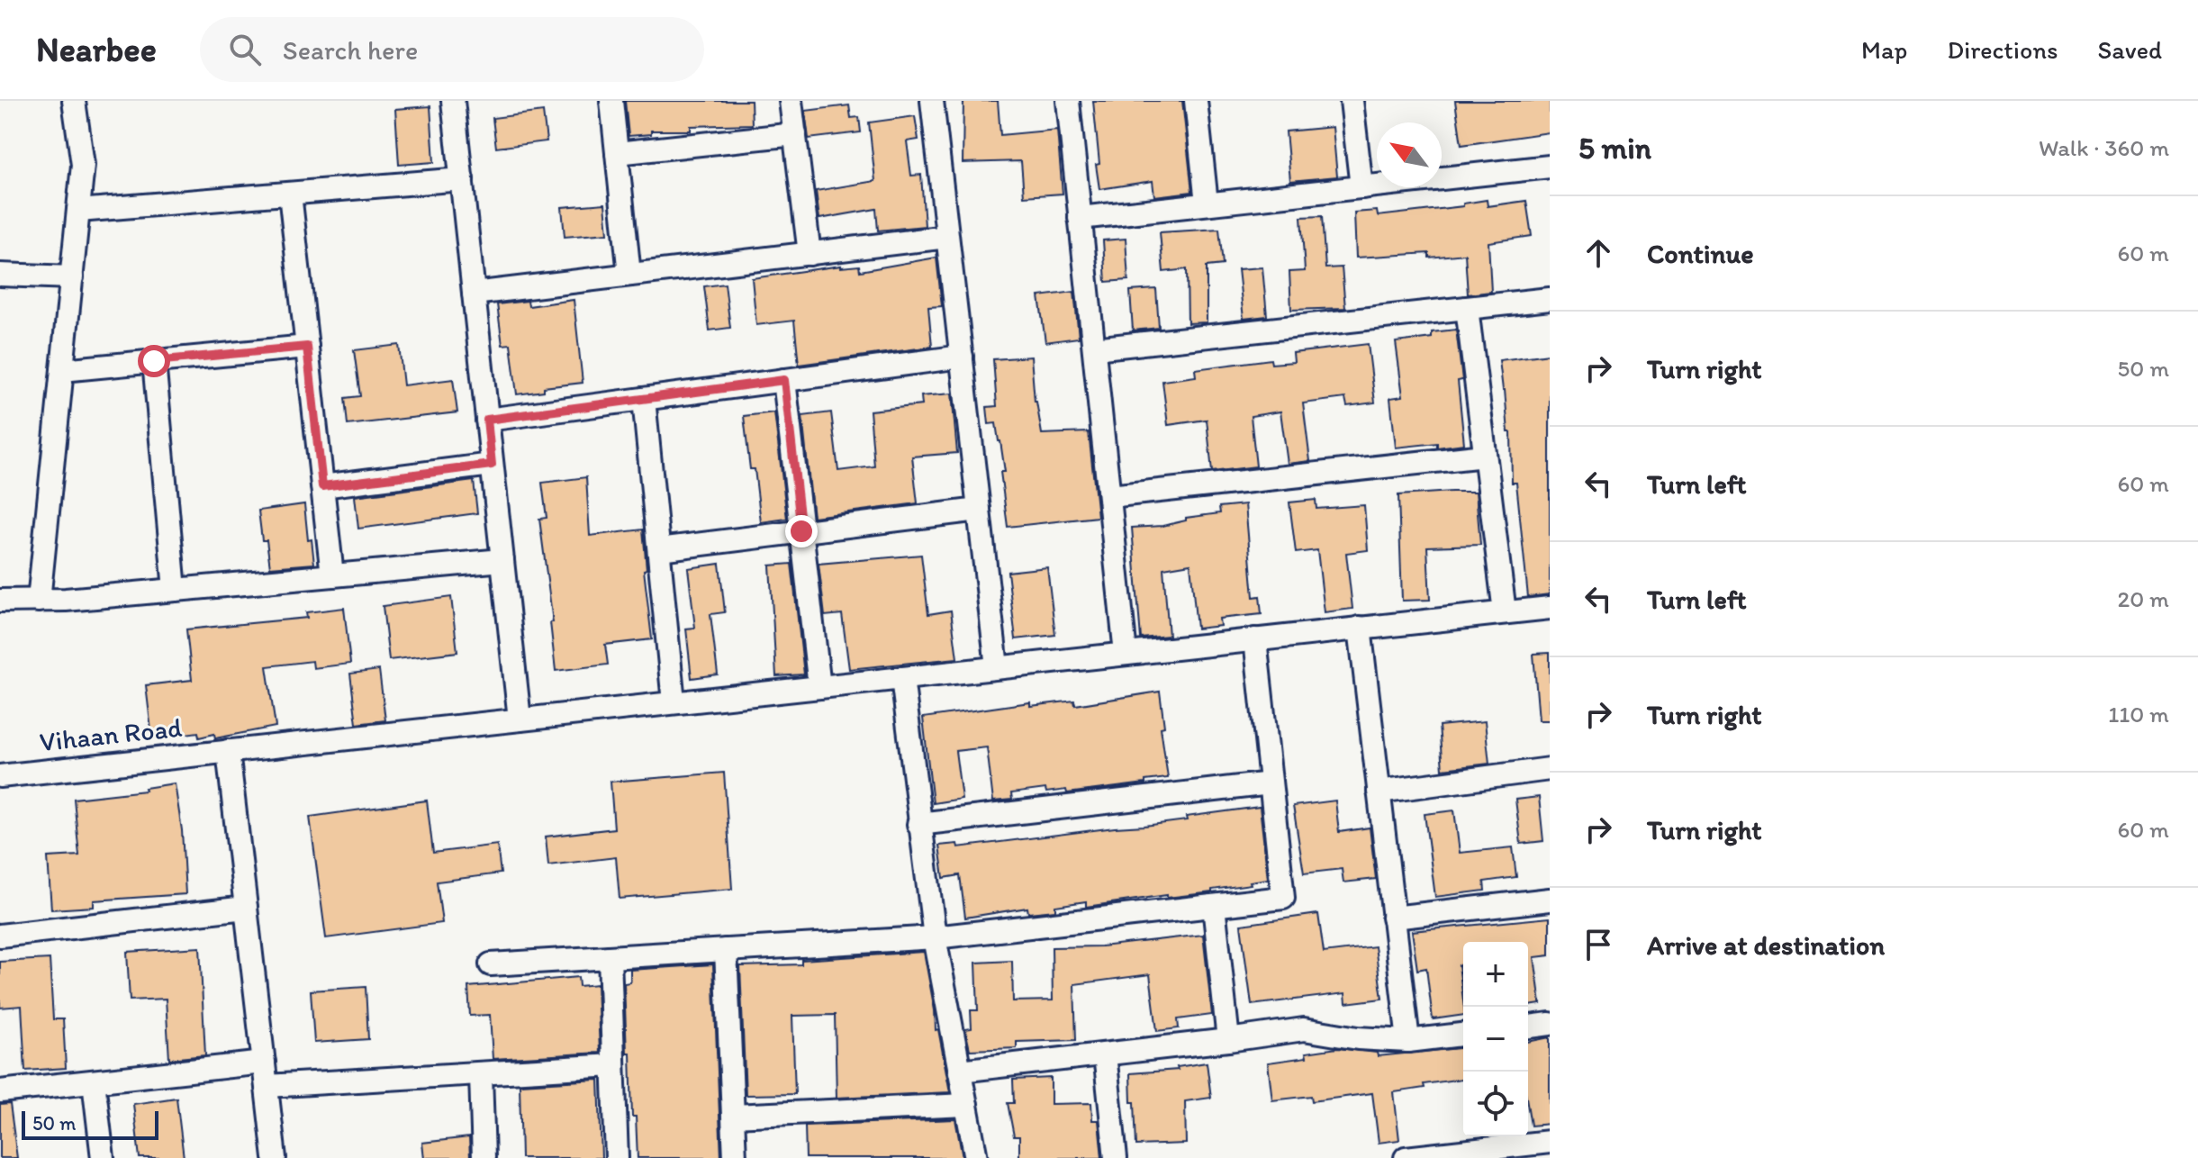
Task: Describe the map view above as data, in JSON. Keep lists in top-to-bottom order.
{
  "streets": {
    "street": ["Vihaan Road"]
  },
  "scale_bar": "50 m",
  "north": "top left",
  "page": {
    "header": "Nearbee",
    "search": "Search here",
    "nav": ["Map", "Directions", "Saved"],
    "heading": ["5 min", "Walk · 360 m"],
    "list": [
      ["Continue", "60 m"],
      ["Turn right", "50 m"],
      ["Turn left", "60 m"],
      ["Turn left", "20 m"],
      ["Turn right", "110 m"],
      ["Turn right", "60 m"],
      "Arrive at destination"
    ],
    "map_buttons": ["+", "−"],
    "scale": "50 m"
  }
}
